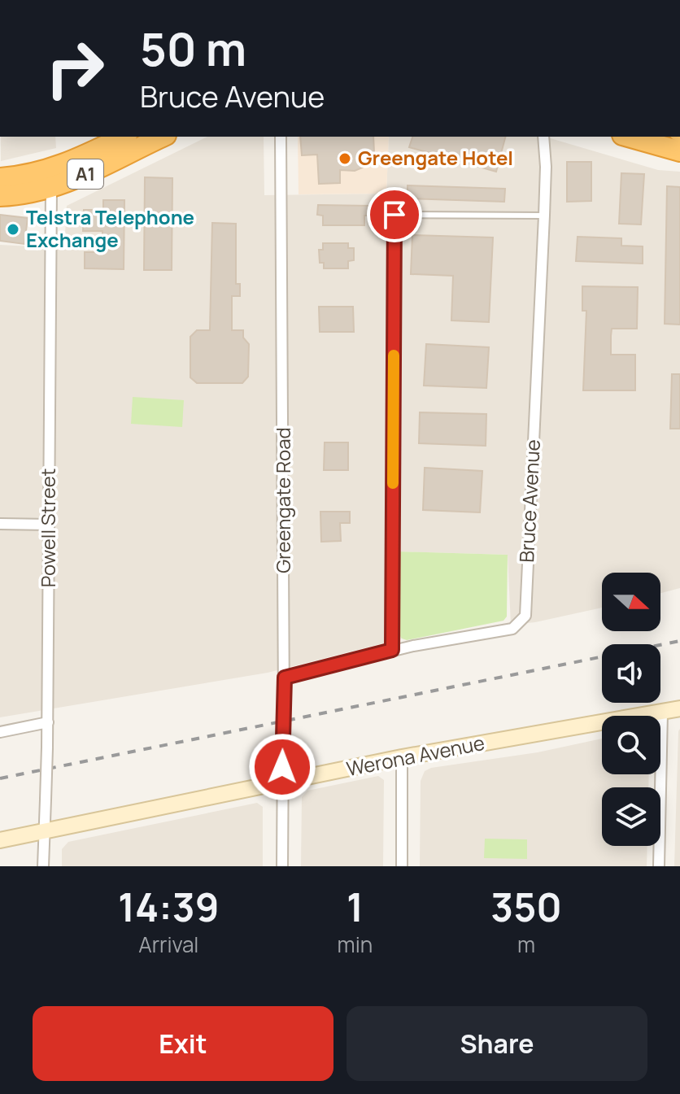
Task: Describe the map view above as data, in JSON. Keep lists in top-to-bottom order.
{
  "streets": {
    "highway": ["A1"],
    "street": [
      "Greengate Road",
      "Bruce Avenue",
      "Powell Street",
      "Werona Avenue"
    ]
  },
  "crossings": [
    ["A1", "Powell Street"],
    ["Greengate Road", "Bruce Avenue"],
    ["Greengate Road", "Werona Avenue"],
    ["Powell Street", "Werona Avenue"]
  ],
  "places": ["Greengate Hotel", "Telstra Telephone Exchange"],
  "north": "right",
  "page": {
    "turn": ["50 m", "Bruce Avenue"],
    "eta": [
      "14:39",
      "Arrival",
      "1",
      "min",
      "350",
      "m"
    ],
    "buttons": ["Exit", "Share"]
  }
}
